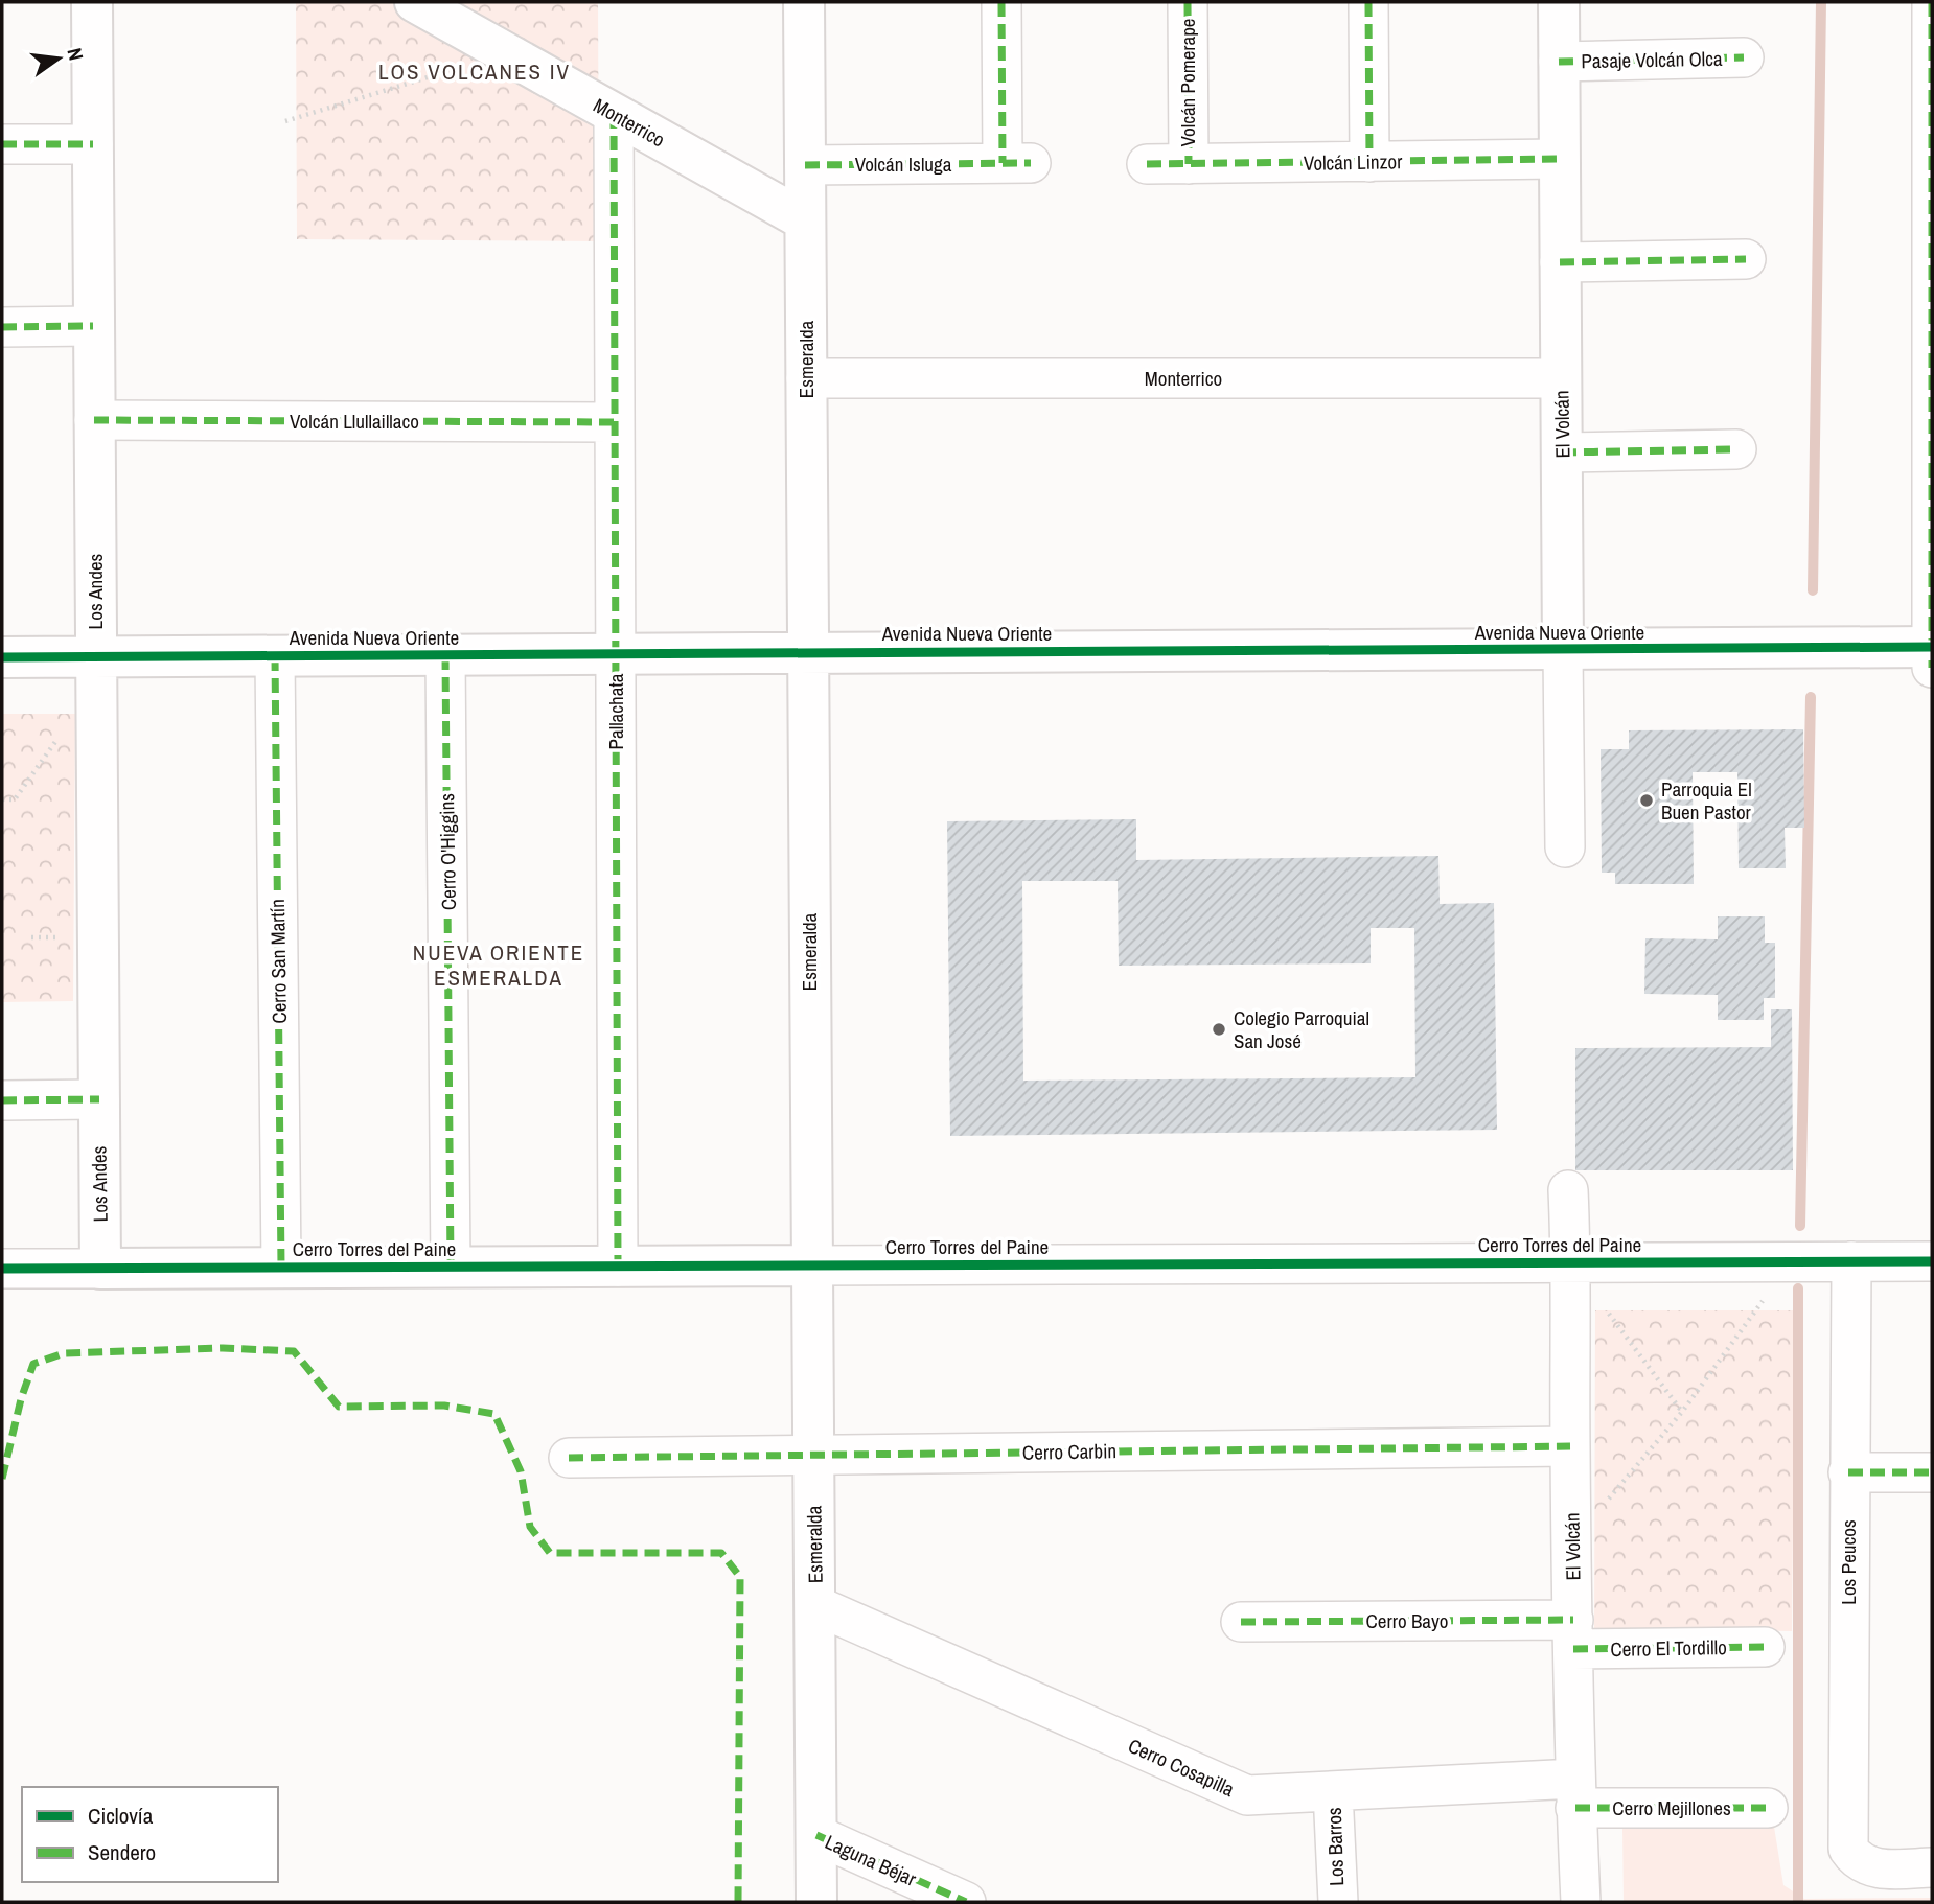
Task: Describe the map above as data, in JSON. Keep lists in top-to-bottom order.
{
  "streets": {
    "street": [
      "Pasaje Volcán Olca",
      "Volcán Pomerape",
      "Monterrico",
      "Volcán Linzor",
      "Volcán Isluga",
      "Esmeralda",
      "Volcán Llullaillaco",
      "El Volcán",
      "Los Andes",
      "Avenida Nueva Oriente",
      "Pallachata",
      "Cerro O'Higgins",
      "Cerro San Martín",
      "Cerro Torres del Paine",
      "Cerro Carbin",
      "Los Peucos",
      "Cerro Bayo",
      "Cerro El Tordillo",
      "Cerro Cosapilla",
      "Cerro Mejillones",
      "Los Barros",
      "Laguna Béjar"
    ]
  },
  "crossings": [
    ["Pasaje Volcán Olca", "El Volcán"],
    ["Volcán Pomerape", "Volcán Linzor"],
    ["Monterrico", "Esmeralda"],
    ["Monterrico", "El Volcán"],
    ["Monterrico", "Pallachata"],
    ["Volcán Linzor", "El Volcán"],
    ["Volcán Isluga", "Esmeralda"],
    ["Esmeralda", "Avenida Nueva Oriente"],
    ["Esmeralda", "Cerro Torres del Paine"],
    ["Esmeralda", "Cerro Carbin"],
    ["Esmeralda", "Cerro Cosapilla"],
    ["Esmeralda", "Laguna Béjar"],
    ["Volcán Llullaillaco", "Los Andes"],
    ["Volcán Llullaillaco", "Pallachata"],
    ["El Volcán", "Avenida Nueva Oriente"],
    ["El Volcán", "Cerro Torres del Paine"],
    ["El Volcán", "Cerro Carbin"],
    ["El Volcán", "Cerro Bayo"],
    ["El Volcán", "Cerro El Tordillo"],
    ["El Volcán", "Cerro Cosapilla"],
    ["El Volcán", "Cerro Mejillones"],
    ["Los Andes", "Avenida Nueva Oriente"],
    ["Los Andes", "Cerro Torres del Paine"],
    ["Avenida Nueva Oriente", "Pallachata"],
    ["Avenida Nueva Oriente", "Cerro O'Higgins"],
    ["Avenida Nueva Oriente", "Cerro San Martín"],
    ["Pallachata", "Cerro Torres del Paine"],
    ["Cerro O'Higgins", "Cerro Torres del Paine"],
    ["Cerro San Martín", "Cerro Torres del Paine"],
    ["Cerro Torres del Paine", "Los Peucos"],
    ["Cerro Bayo", "Cerro El Tordillo"],
    ["Cerro Cosapilla", "Cerro Mejillones"],
    ["Cerro Cosapilla", "Los Barros"]
  ],
  "districts": ["LOS VOLCANES IV", "NUEVA ORIENTE ESMERALDA"],
  "places": ["Parroquia El Buen Pastor", "Colegio Parroquial San José"],
  "legend": ["Ciclovía", "Sendero"],
  "north": "right"
}
